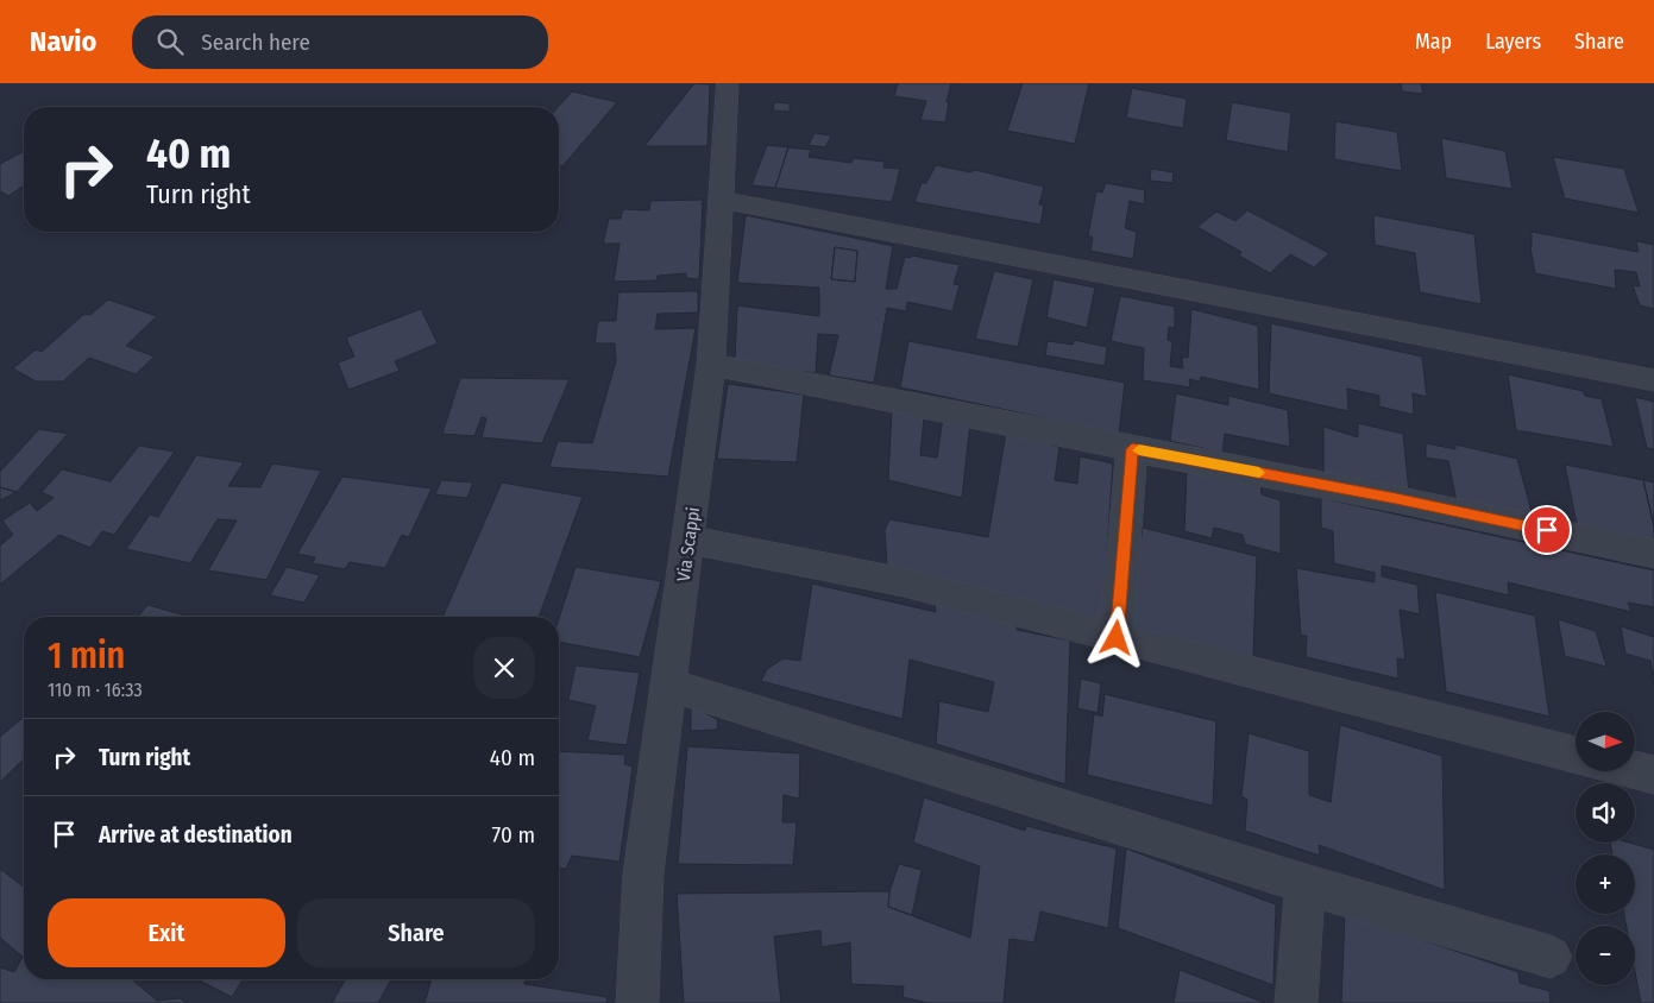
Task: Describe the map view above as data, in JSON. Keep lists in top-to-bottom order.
{
  "streets": {
    "street": ["Via Scappi"]
  },
  "north": "right",
  "page": {
    "header": "Navio",
    "search": "Search here",
    "nav": ["Map", "Layers", "Share"],
    "turn": ["40 m", "Turn right"],
    "heading": ["1 min", "110 m · 16:33"],
    "map_buttons": ["+", "−"],
    "list": [
      {
        "name": "Turn right",
        "value": "40 m"
      },
      {
        "name": "Arrive at destination",
        "value": "70 m"
      }
    ],
    "buttons": ["Exit", "Share"]
  }
}
